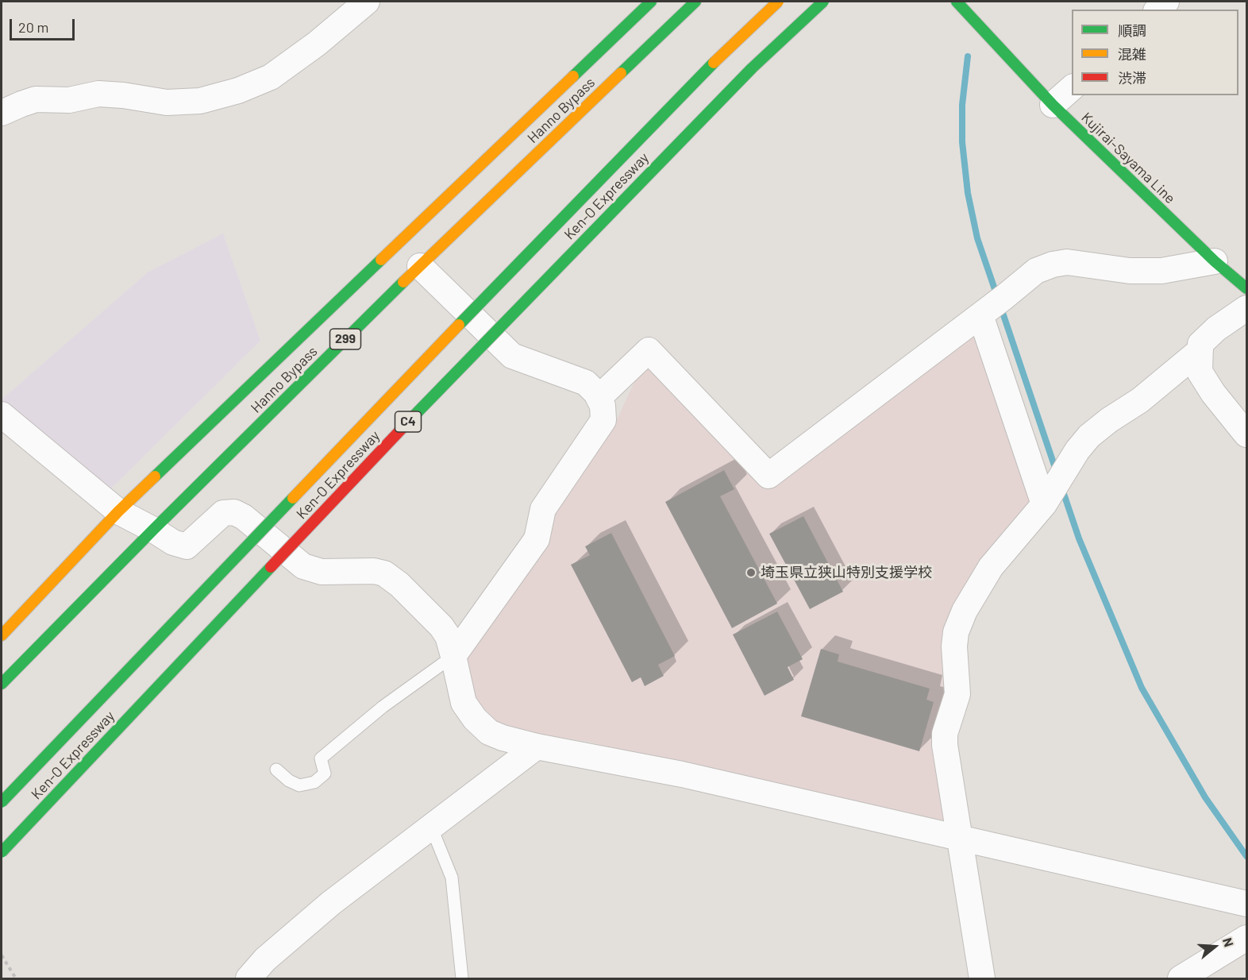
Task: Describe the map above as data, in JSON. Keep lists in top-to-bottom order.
{
  "streets": {
    "main road": [
      "Hanno Bypass",
      "Kujirai-Sayama Line",
      "Ken-O Expressway",
      "299",
      "C4"
    ]
  },
  "places": ["埼玉県立狭山特別支援学校"],
  "legend": ["順調", "混雑", "渋滞"],
  "scale_bar": "20 m",
  "north": "right"
}
